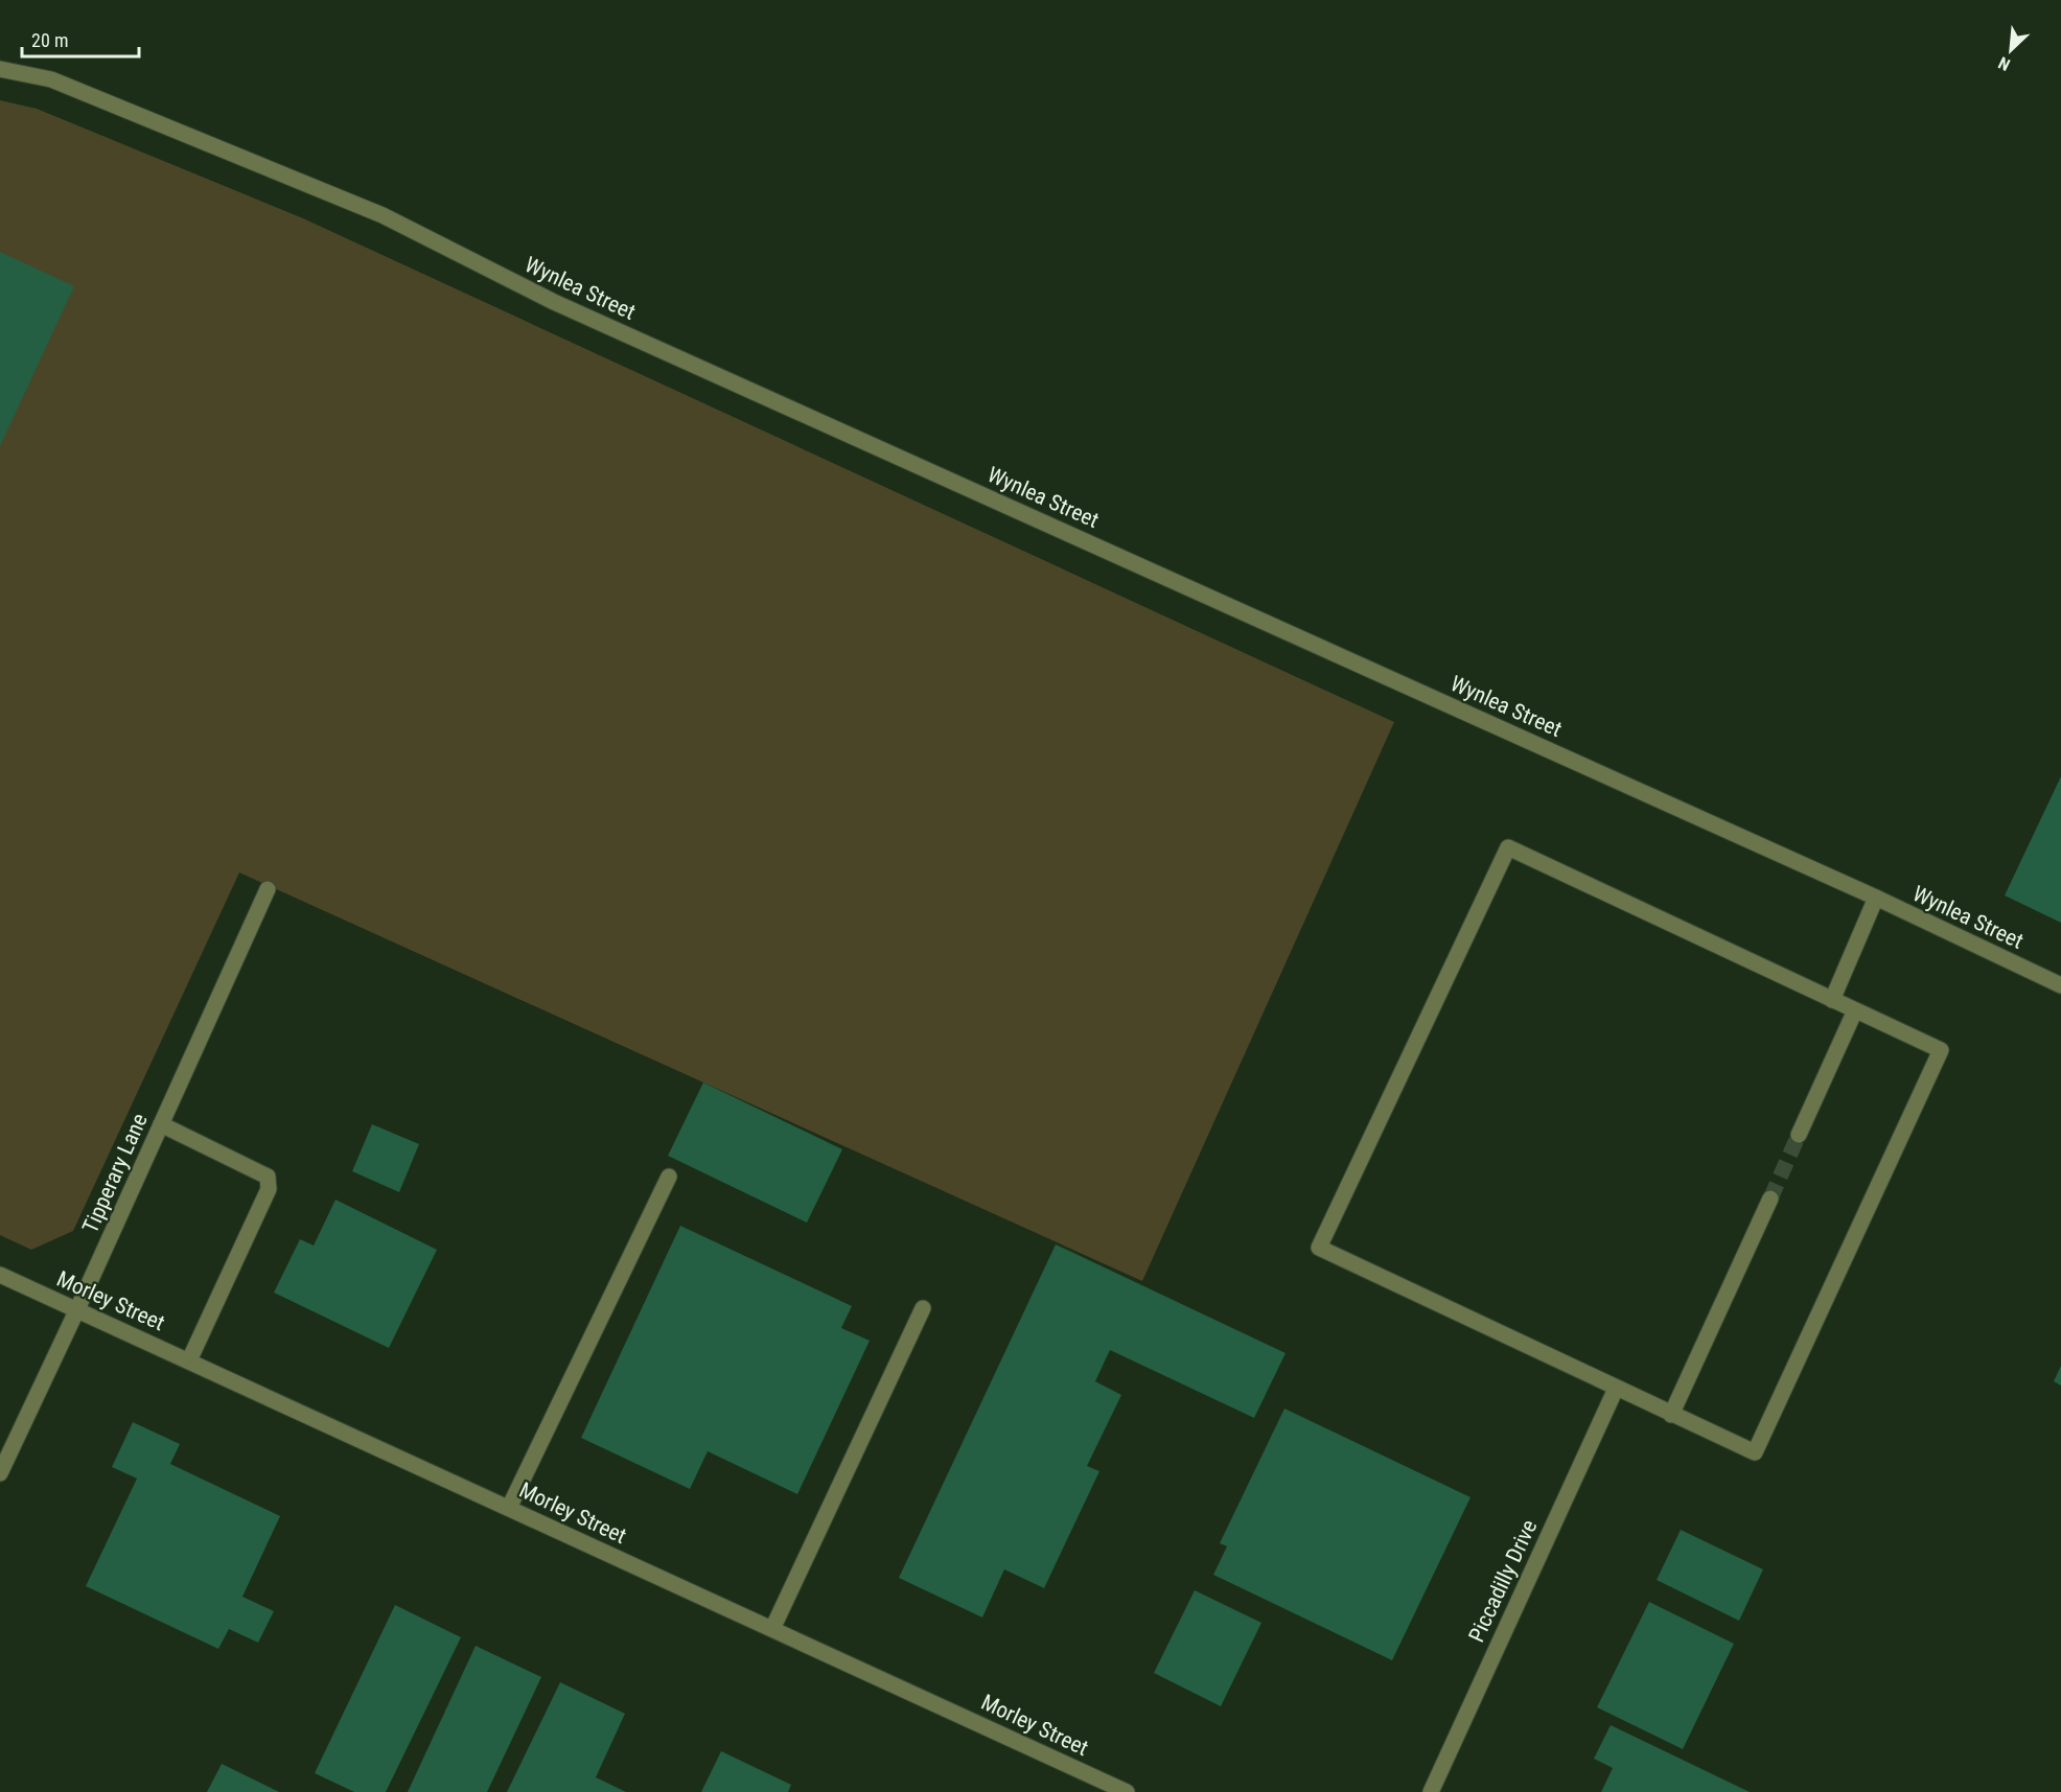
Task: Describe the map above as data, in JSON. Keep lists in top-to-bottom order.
{
  "streets": {
    "street": [
      "Wynlea Street",
      "Tipperary Lane",
      "Morley Street",
      "Piccadilly Drive"
    ]
  },
  "crossings": [
    ["Tipperary Lane", "Morley Street"]
  ],
  "scale_bar": "20 m",
  "north": "bottom left"
}
